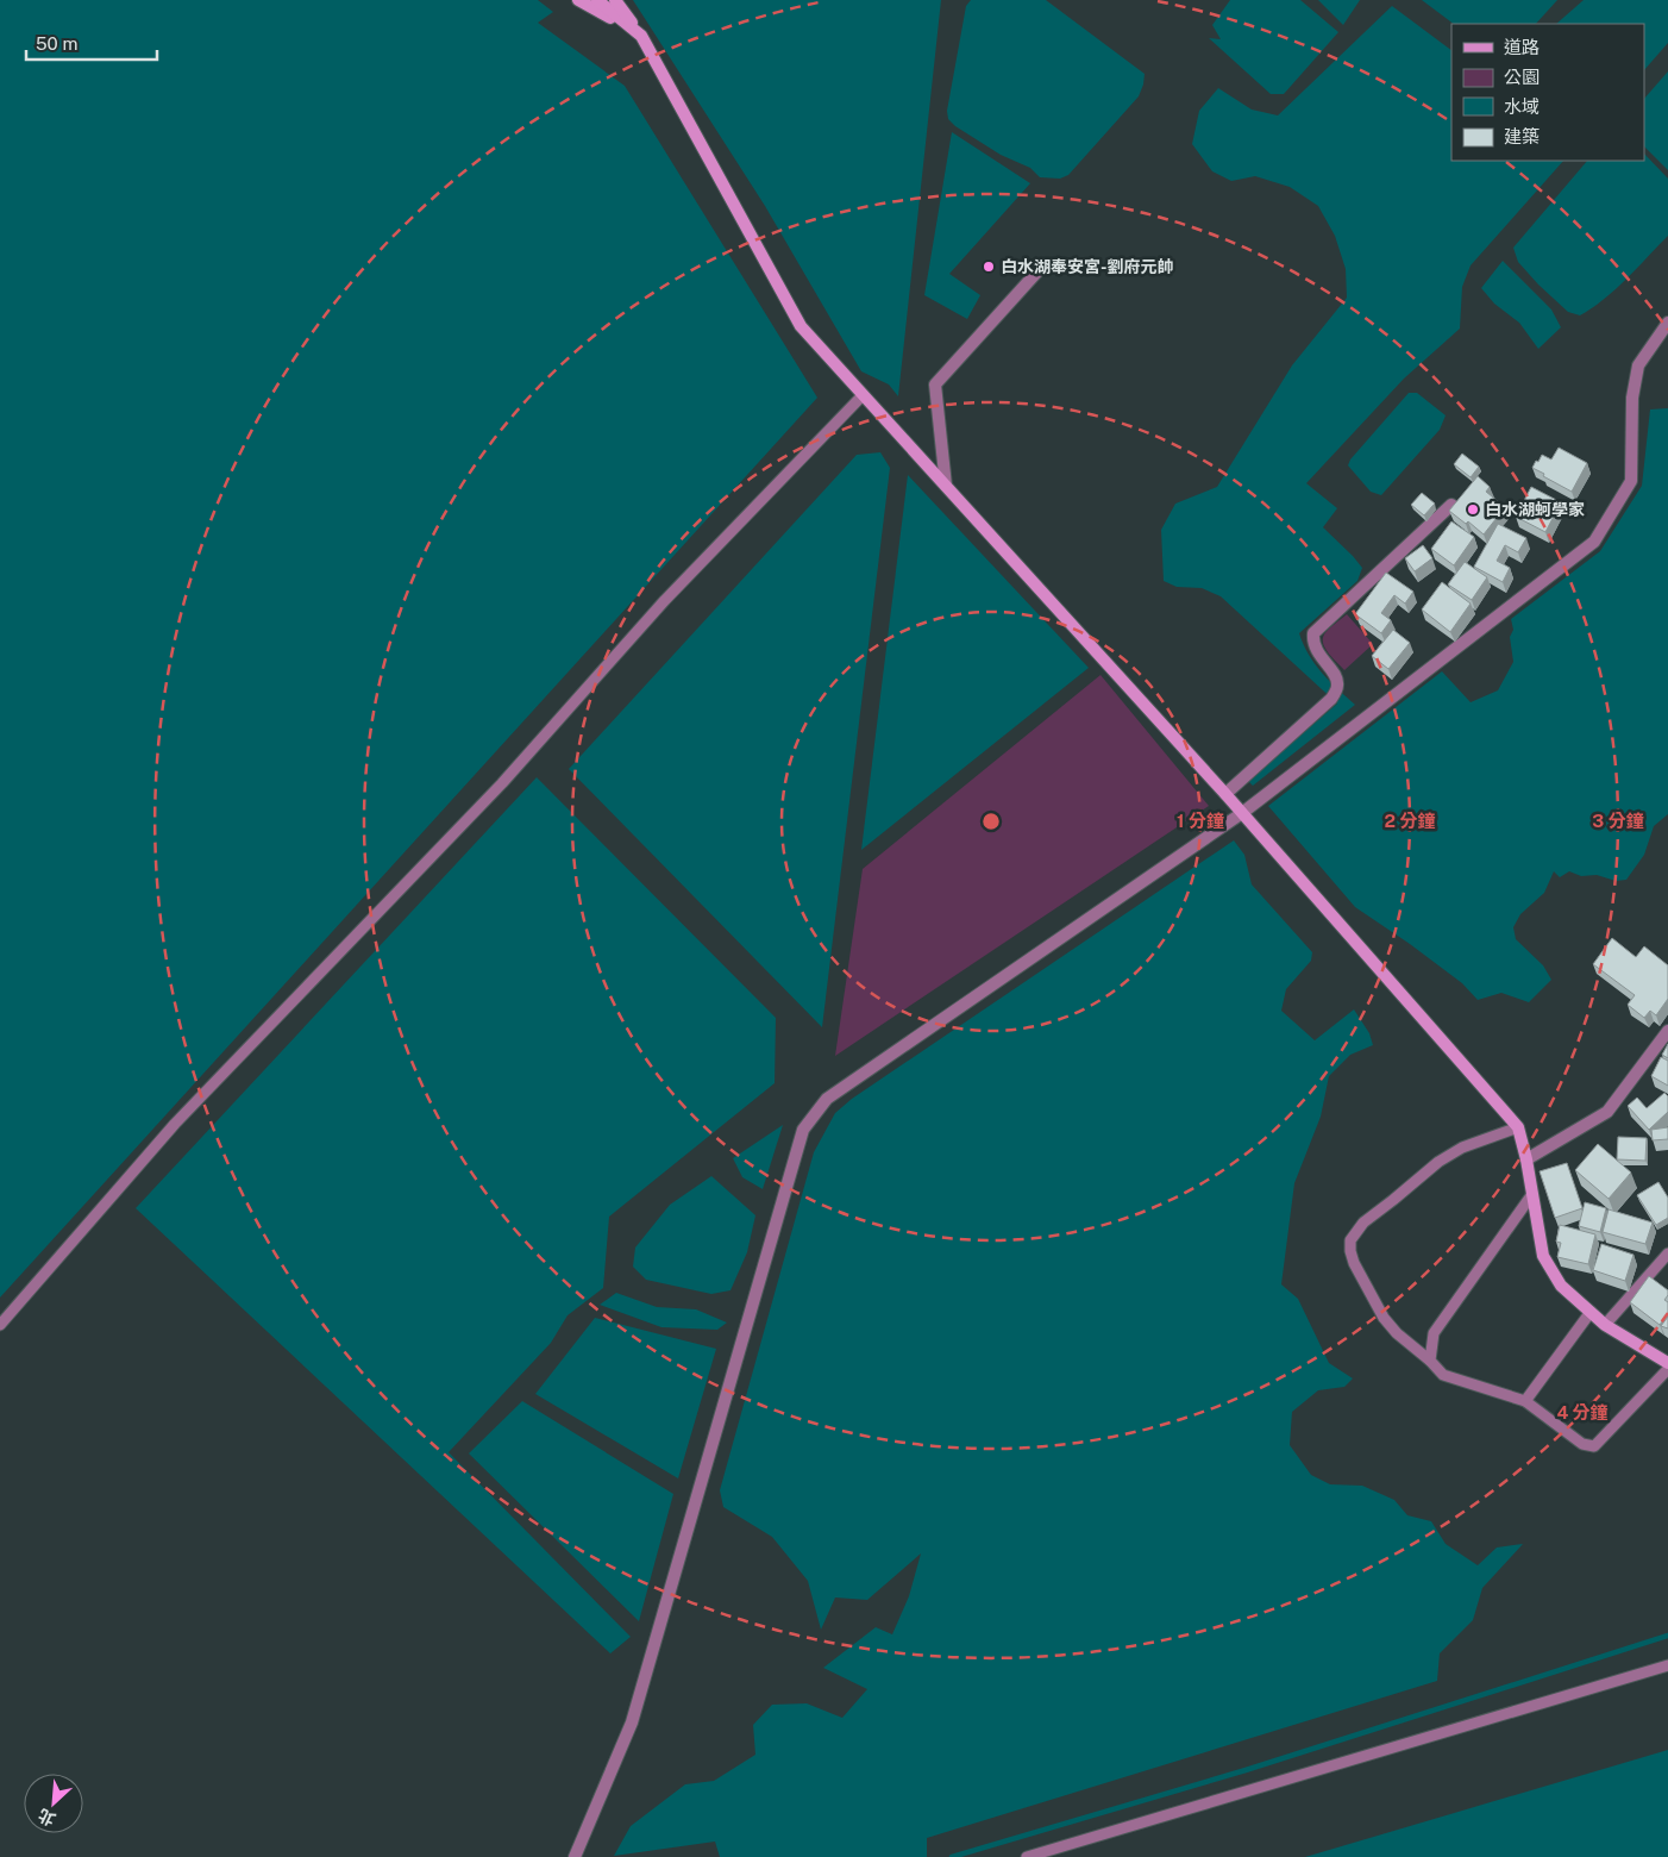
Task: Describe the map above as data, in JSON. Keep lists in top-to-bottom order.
{
  "places": ["白水湖奉安宮-劉府元帥", "白水湖蚵學家"],
  "legend": [
    "道路",
    "公園",
    "水域",
    "建築"
  ],
  "scale_bar": "50 m",
  "north": "bottom left",
  "rings": [
    "1 分鐘",
    "2 分鐘",
    "3 分鐘",
    "4 分鐘"
  ]
}
